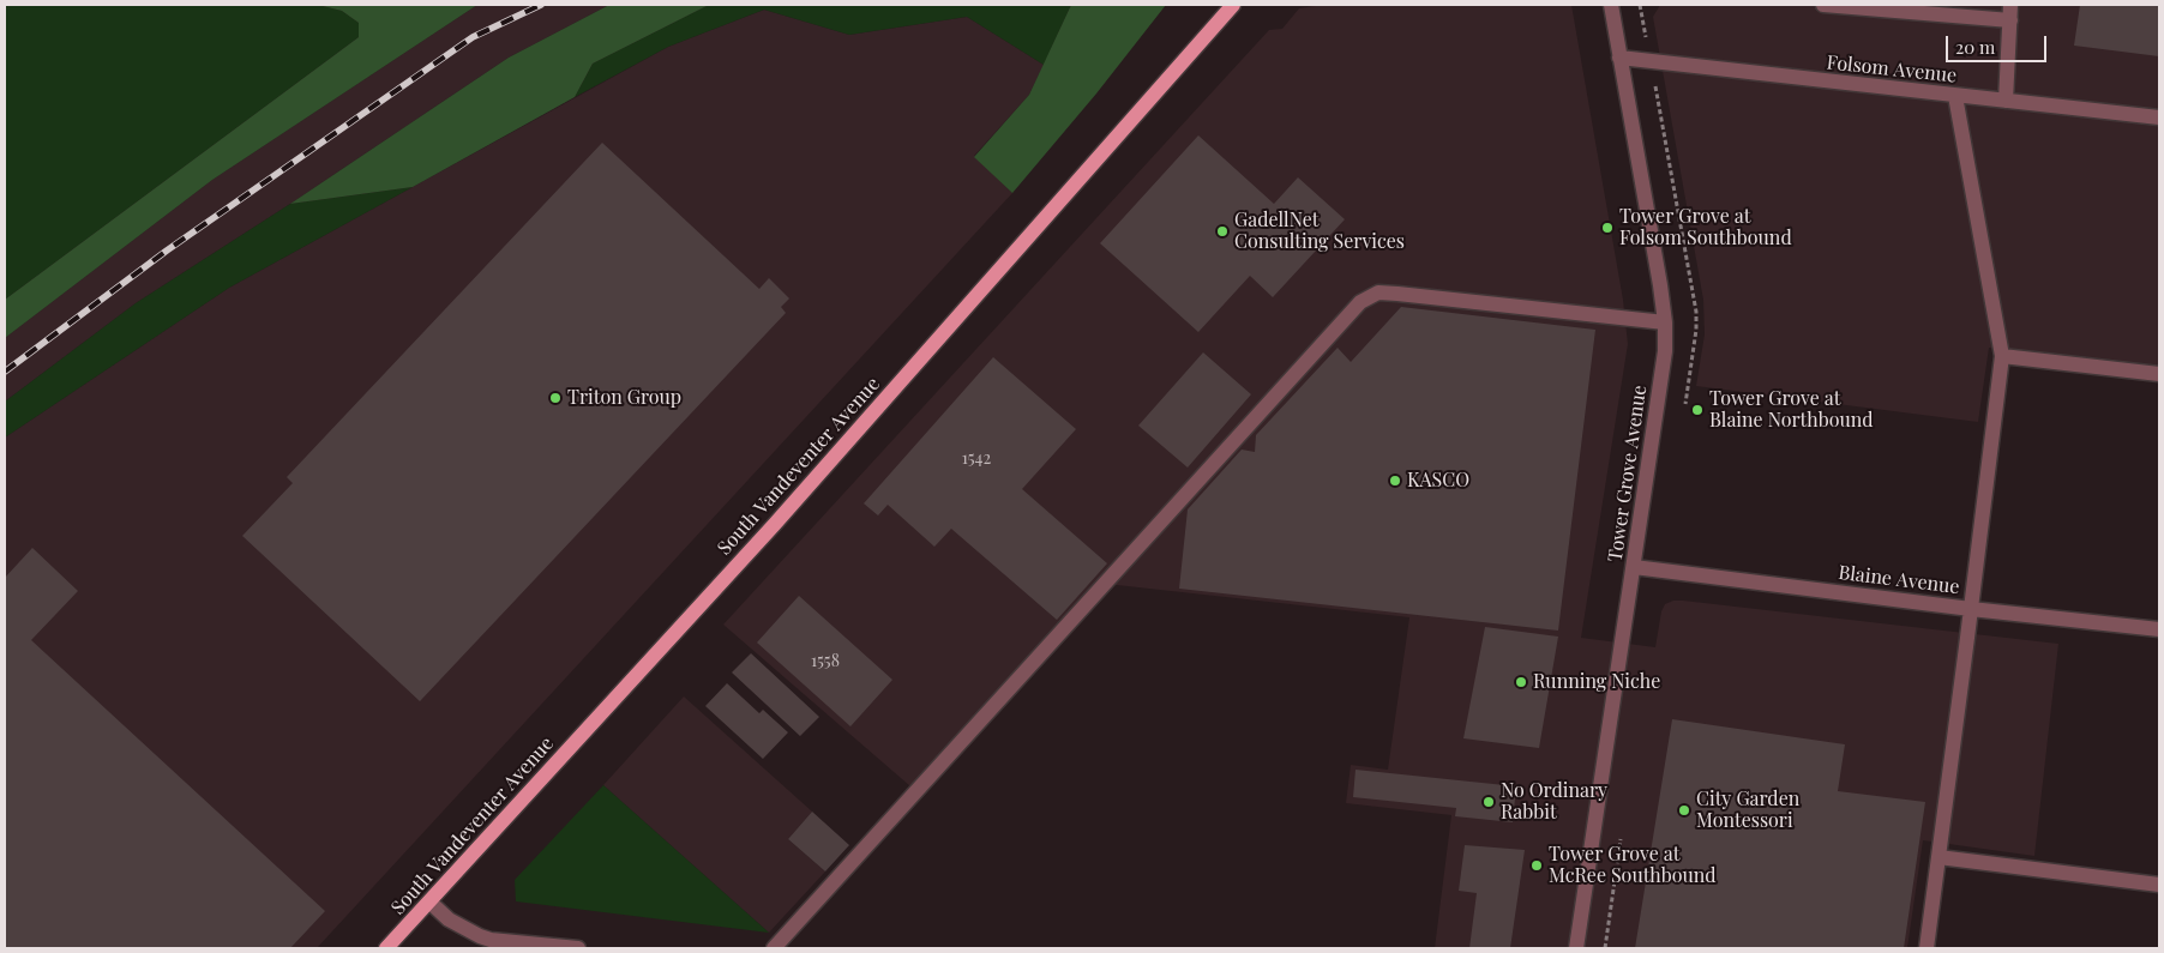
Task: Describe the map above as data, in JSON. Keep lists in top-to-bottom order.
{
  "streets": {
    "main road": ["South Vandeventer Avenue"],
    "street": ["Folsom Avenue", "Tower Grove Avenue", "Blaine Avenue"]
  },
  "crossings": [
    ["Folsom Avenue", "Tower Grove Avenue"],
    ["Tower Grove Avenue", "Blaine Avenue"]
  ],
  "places": [
    "Tower Grove at Folsom Southbound",
    "GadellNet Consulting Services",
    "Triton Group",
    "Tower Grove at Blaine Northbound",
    "KASCO",
    "Running Niche",
    "No Ordinary Rabbit",
    "City Garden Montessori",
    "Tower Grove at McRee Southbound"
  ],
  "house_numbers": ["1542", "1558"],
  "scale_bar": "20 m"
}
